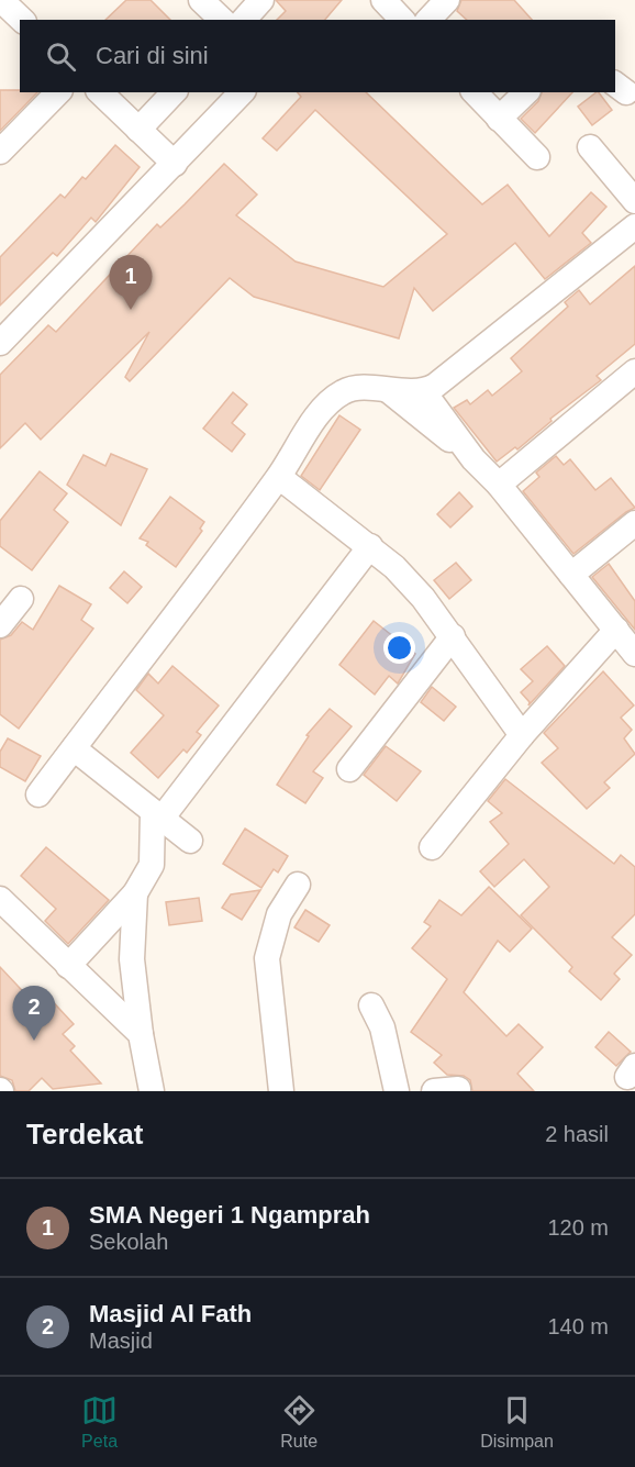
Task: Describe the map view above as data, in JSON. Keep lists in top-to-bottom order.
{
  "page": {
    "search": "Cari di sini",
    "pins": ["1", "2"],
    "heading": ["Terdekat", "2 hasil"],
    "list": [
      {
        "mark": "1",
        "name": "SMA Negeri 1 Ngamprah",
        "note": "Sekolah",
        "value": "120 m"
      },
      {
        "mark": "2",
        "name": "Masjid Al Fath",
        "note": "Masjid",
        "value": "140 m"
      }
    ],
    "nav": ["Peta", "Rute", "Disimpan"]
  }
}
